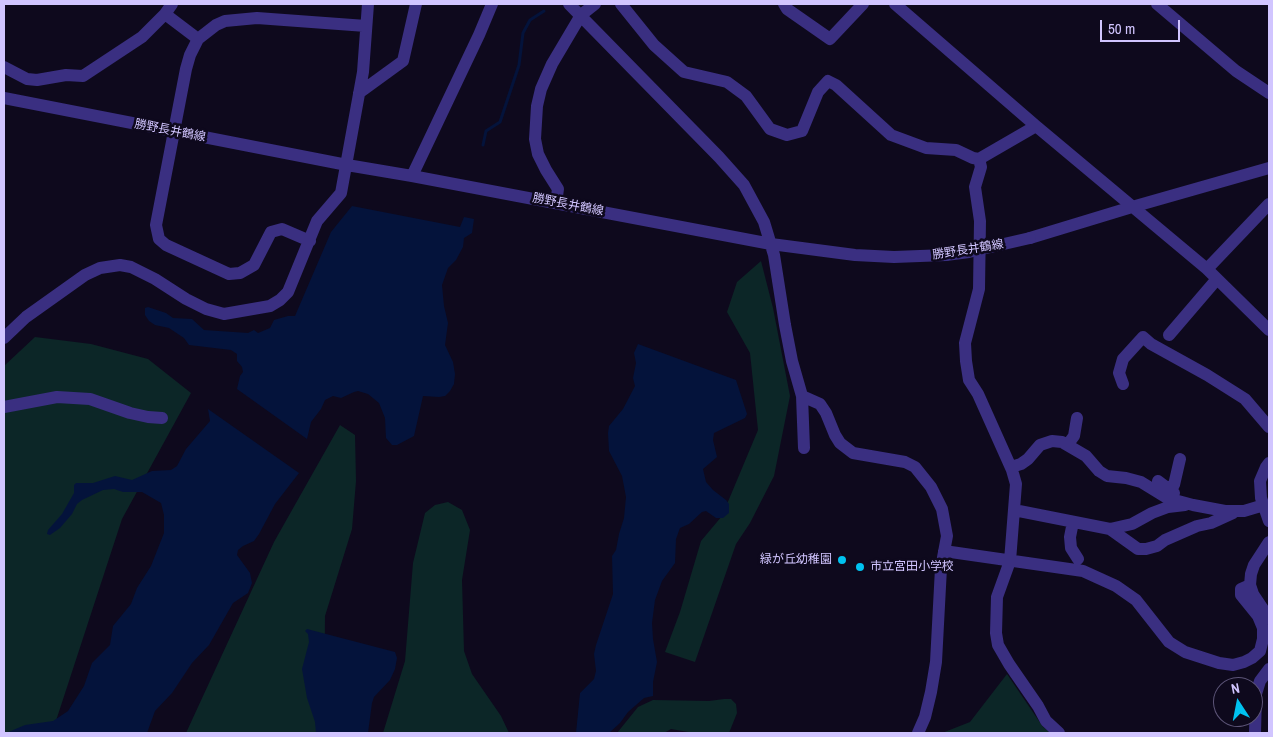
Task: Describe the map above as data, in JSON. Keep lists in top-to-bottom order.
{
  "streets": {
    "street": ["勝野長井鶴線"]
  },
  "places": ["緑が丘幼稚園", "市立宮田小学校"],
  "scale_bar": "50 m",
  "north": "top"
}
